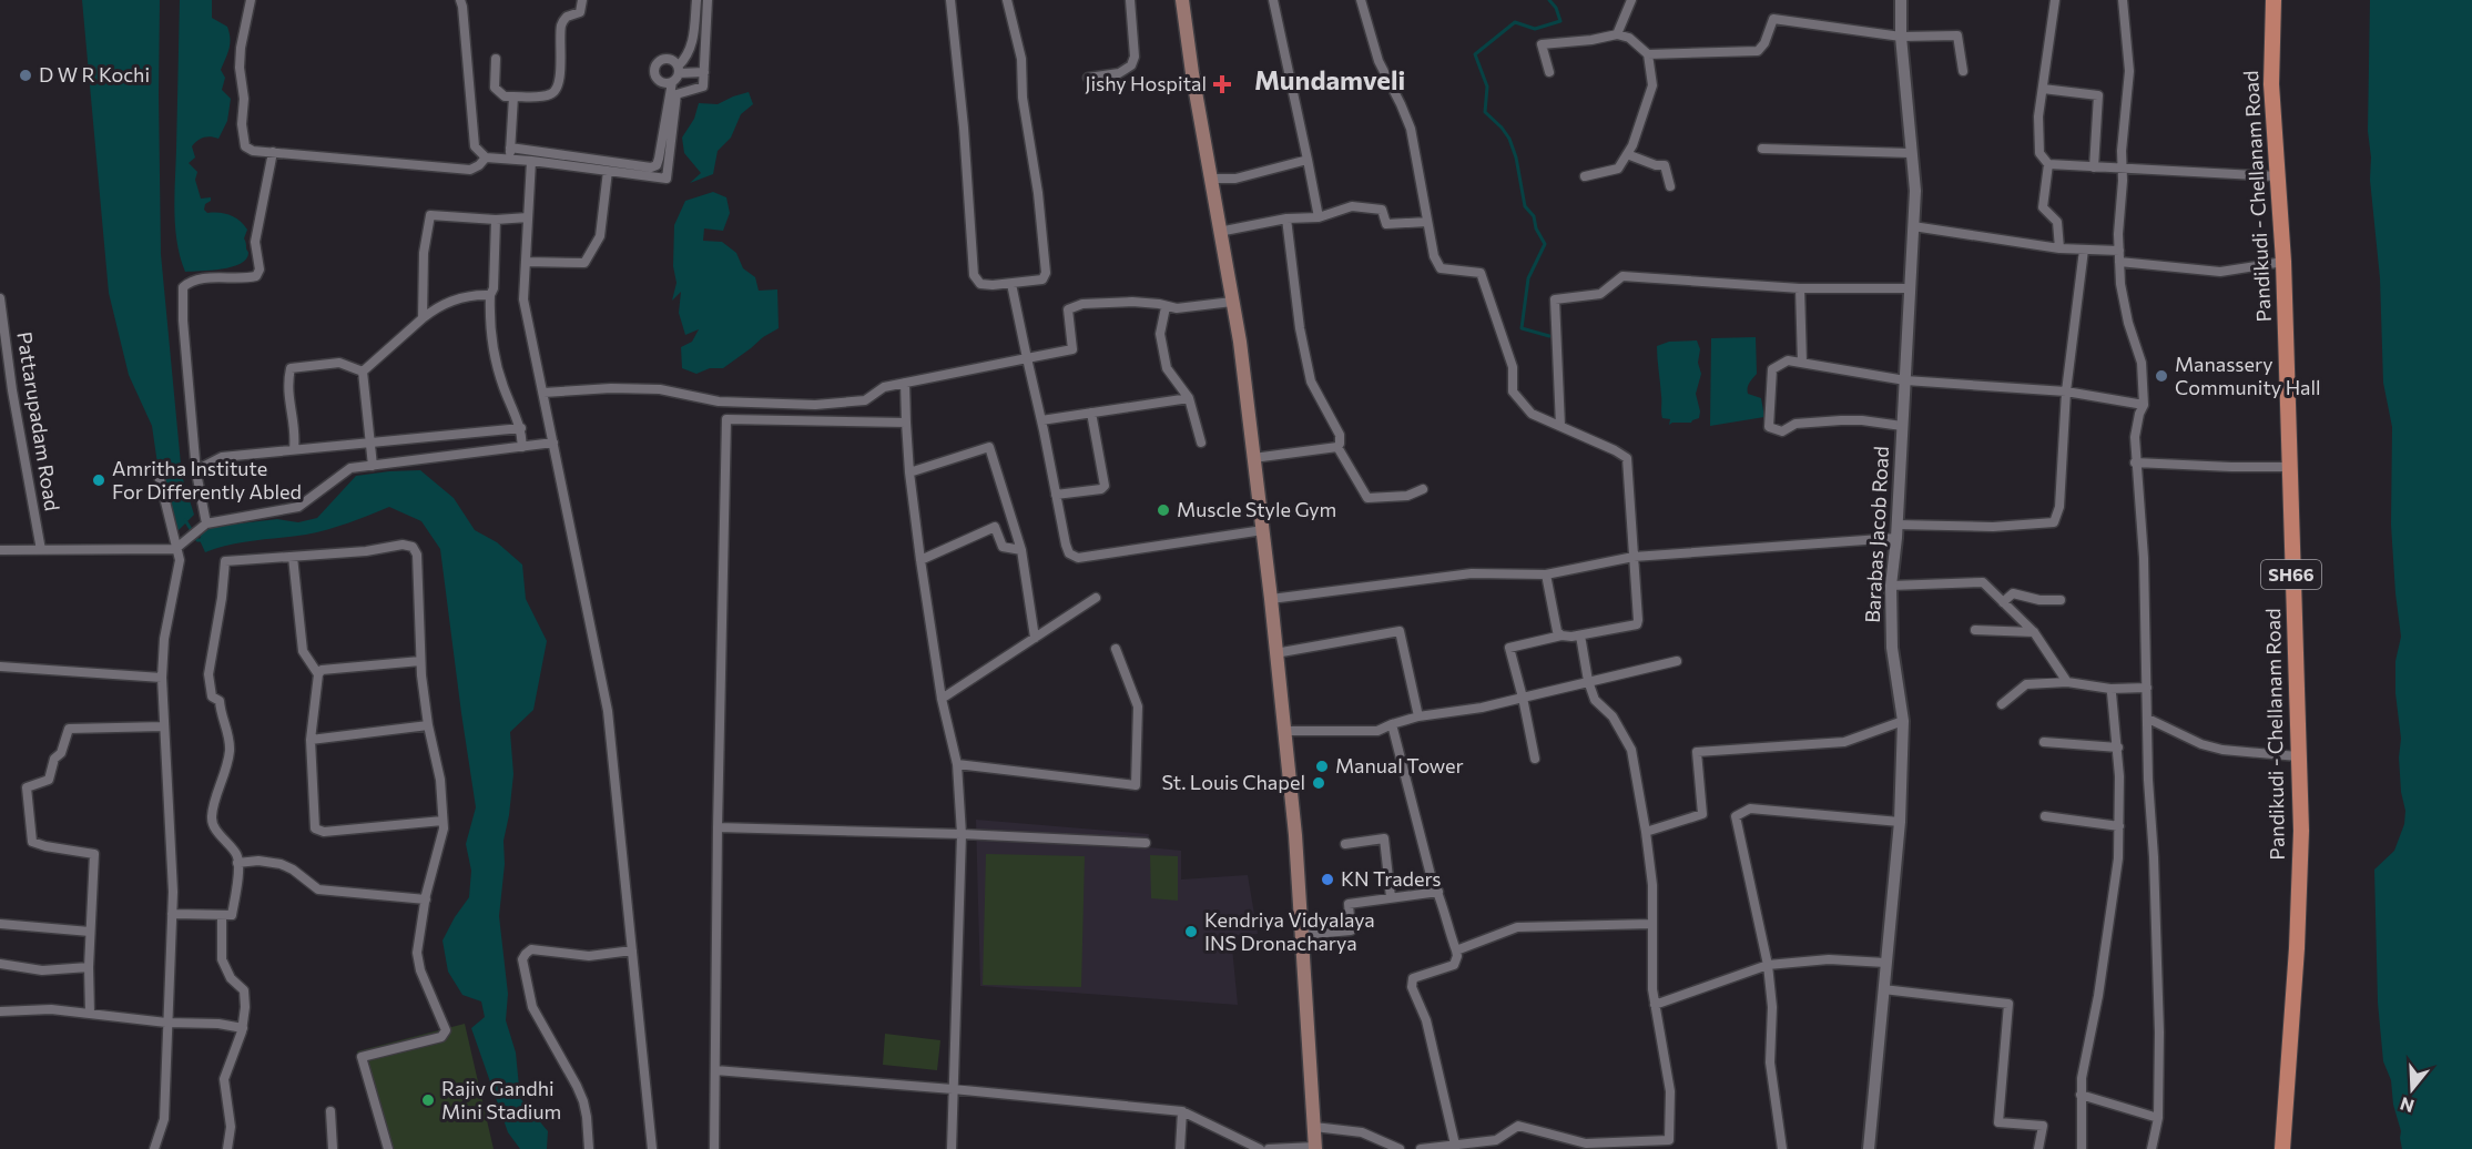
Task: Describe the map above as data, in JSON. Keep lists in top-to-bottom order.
{
  "streets": {
    "main road": ["Pandikudi - Chellanam Road", "SH66"],
    "street": ["Pattarupadam Road", "Barabas Jacob Road"]
  },
  "districts": ["Mundamveli"],
  "places": {
    "other": [
      "D W R Kochi",
      "Manassery Community Hall",
      "Amritha Institute For Differently Abled",
      "Muscle Style Gym",
      "Manual Tower",
      "St. Louis Chapel",
      "KN Traders",
      "Kendriya Vidyalaya INS Dronacharya",
      "Rajiv Gandhi Mini Stadium"
    ],
    "health": ["Jishy Hospital"]
  },
  "north": "bottom"
}
